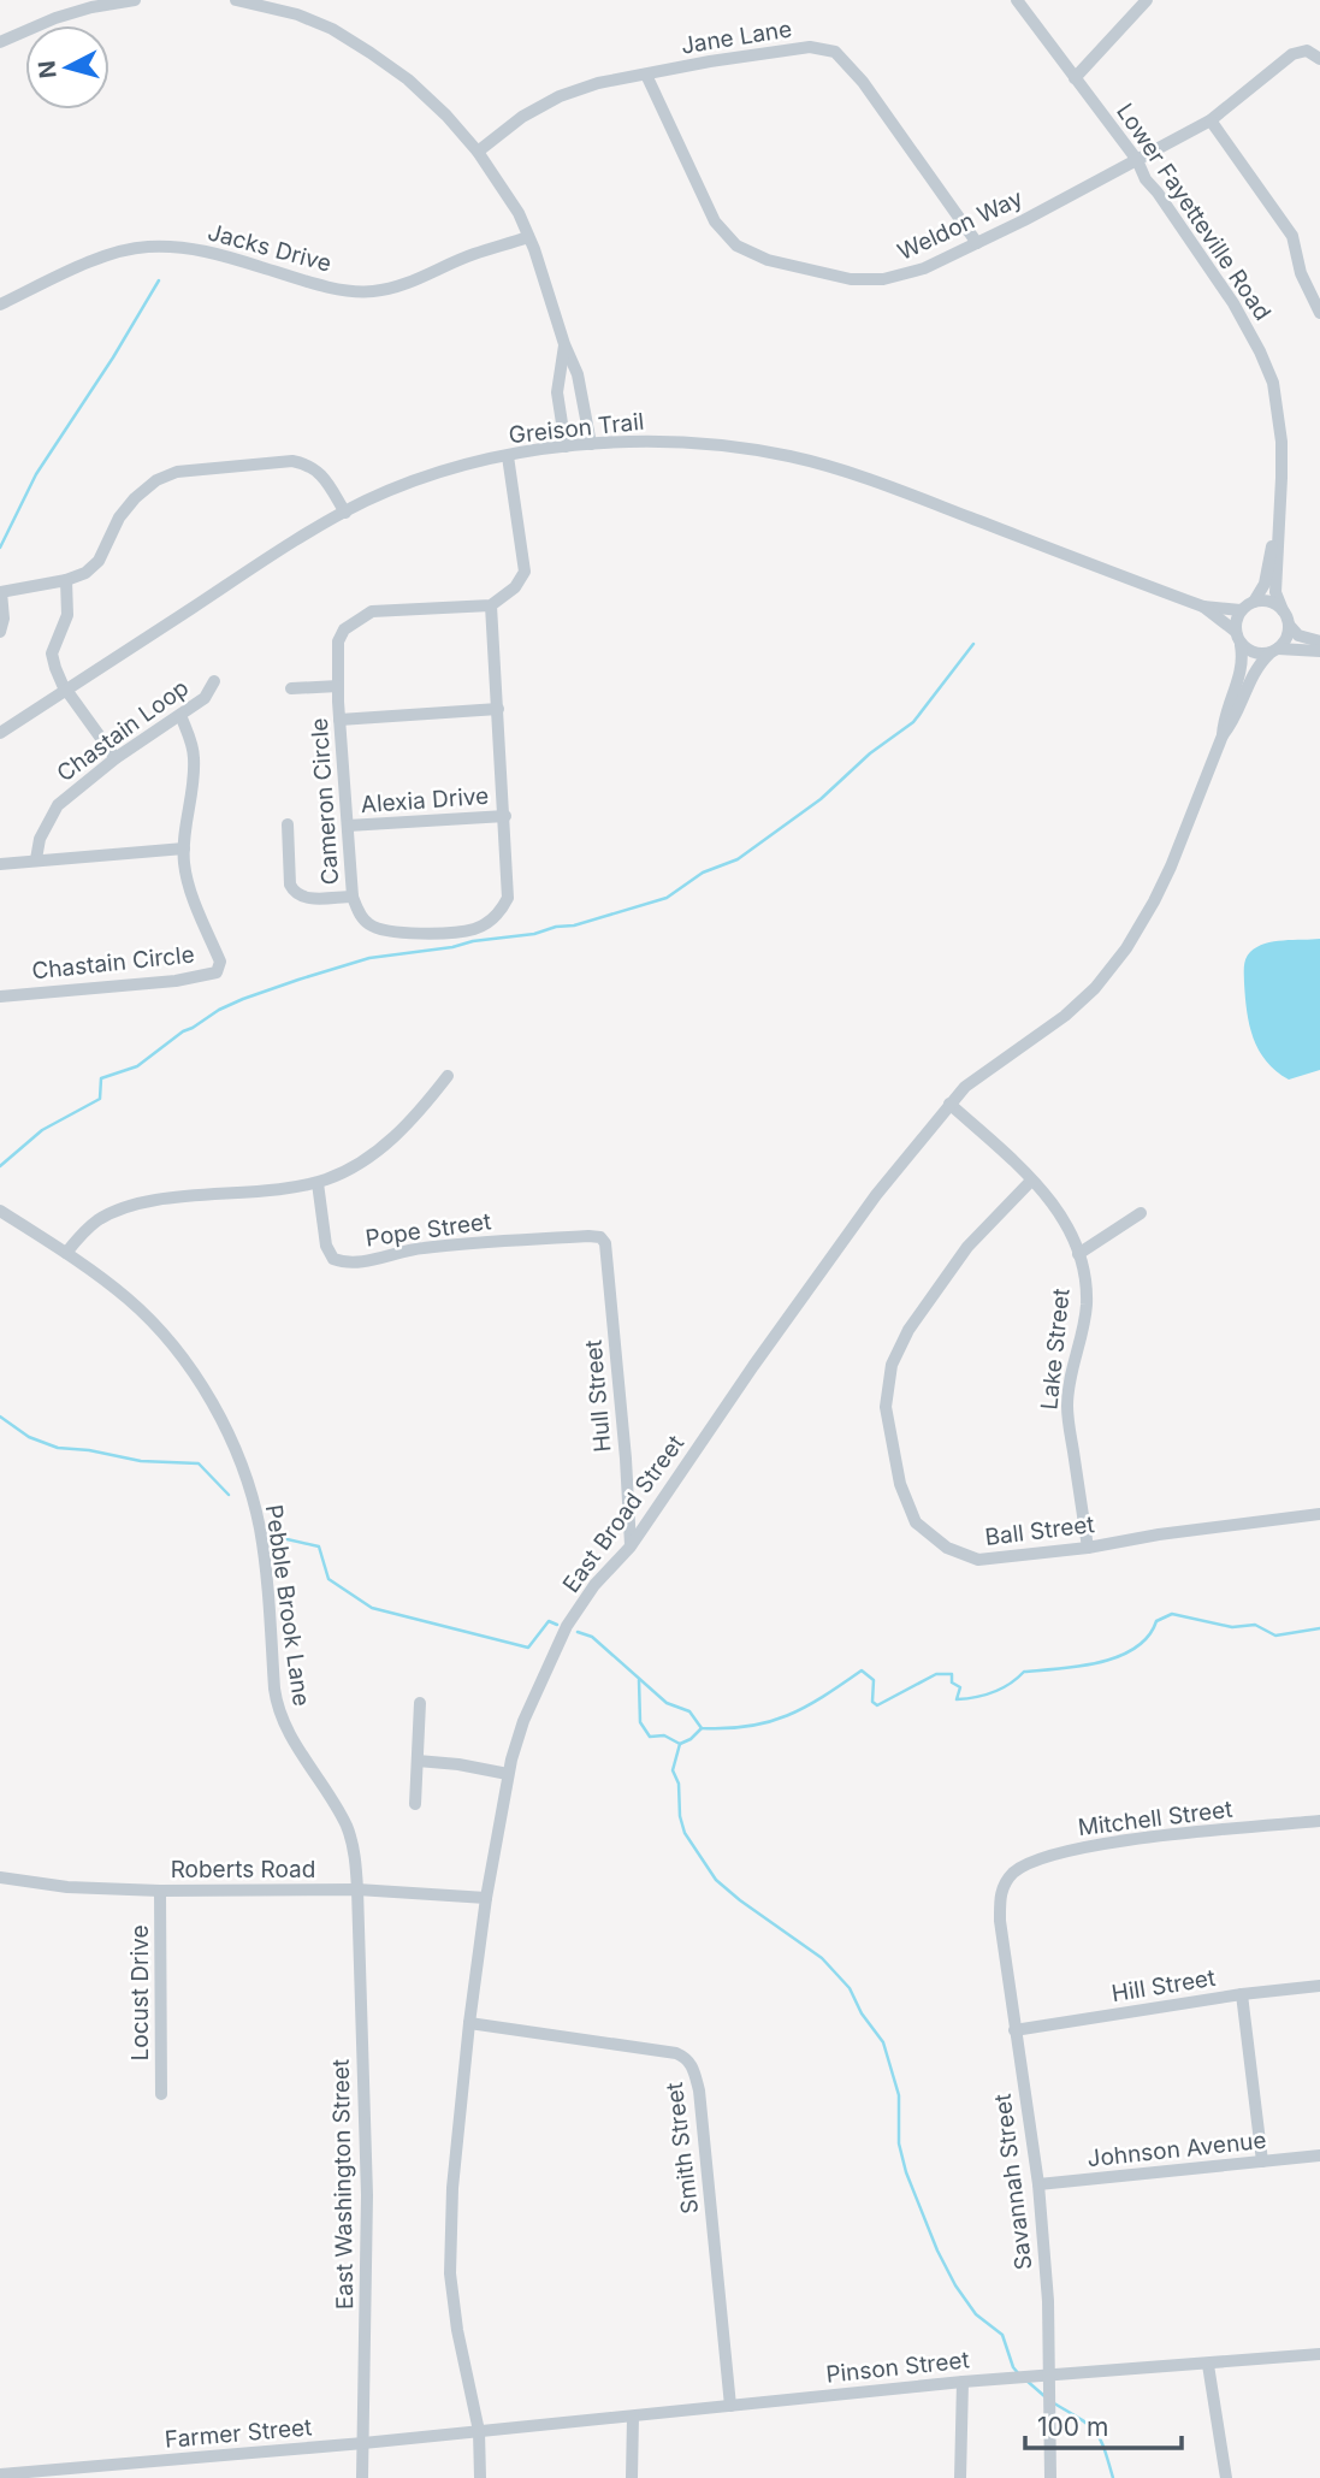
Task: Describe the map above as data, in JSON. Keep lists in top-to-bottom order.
{
  "streets": {
    "street": [
      "Jane Lane",
      "Lower Fayetteville Road",
      "Weldon Way",
      "Jacks Drive",
      "Greison Trail",
      "Chastain Loop",
      "Alexia Drive",
      "Cameron Circle",
      "Chastain Circle",
      "Pope Street",
      "Lake Street",
      "Hull Street",
      "East Broad Street",
      "Ball Street",
      "Pebble Brook Lane",
      "Mitchell Street",
      "Roberts Road",
      "Hill Street",
      "Locust Drive",
      "Smith Street",
      "Johnson Avenue",
      "Savannah Street",
      "East Washington Street",
      "Pinson Street",
      "Farmer Street"
    ]
  },
  "crossings": [
    ["Jane Lane", "Weldon Way"],
    ["Lower Fayetteville Road", "Weldon Way"],
    ["Lower Fayetteville Road", "Greison Trail"],
    ["Lower Fayetteville Road", "East Broad Street"],
    ["Greison Trail", "East Broad Street"],
    ["Chastain Loop", "Chastain Circle"],
    ["Alexia Drive", "Cameron Circle"],
    ["Pope Street", "Hull Street"],
    ["Lake Street", "East Broad Street"],
    ["Lake Street", "Ball Street"],
    ["Hull Street", "East Broad Street"],
    ["East Broad Street", "Roberts Road"],
    ["East Broad Street", "Smith Street"],
    ["East Broad Street", "Pinson Street"],
    ["East Broad Street", "Farmer Street"],
    ["Pebble Brook Lane", "Roberts Road"],
    ["Pebble Brook Lane", "East Washington Street"],
    ["Mitchell Street", "Savannah Street"],
    ["Roberts Road", "Locust Drive"],
    ["Roberts Road", "East Washington Street"],
    ["Hill Street", "Savannah Street"],
    ["Smith Street", "Pinson Street"],
    ["Johnson Avenue", "Savannah Street"],
    ["Savannah Street", "Pinson Street"],
    ["East Washington Street", "Farmer Street"],
    ["Pinson Street", "Farmer Street"]
  ],
  "scale_bar": "100 m",
  "north": "left"
}
